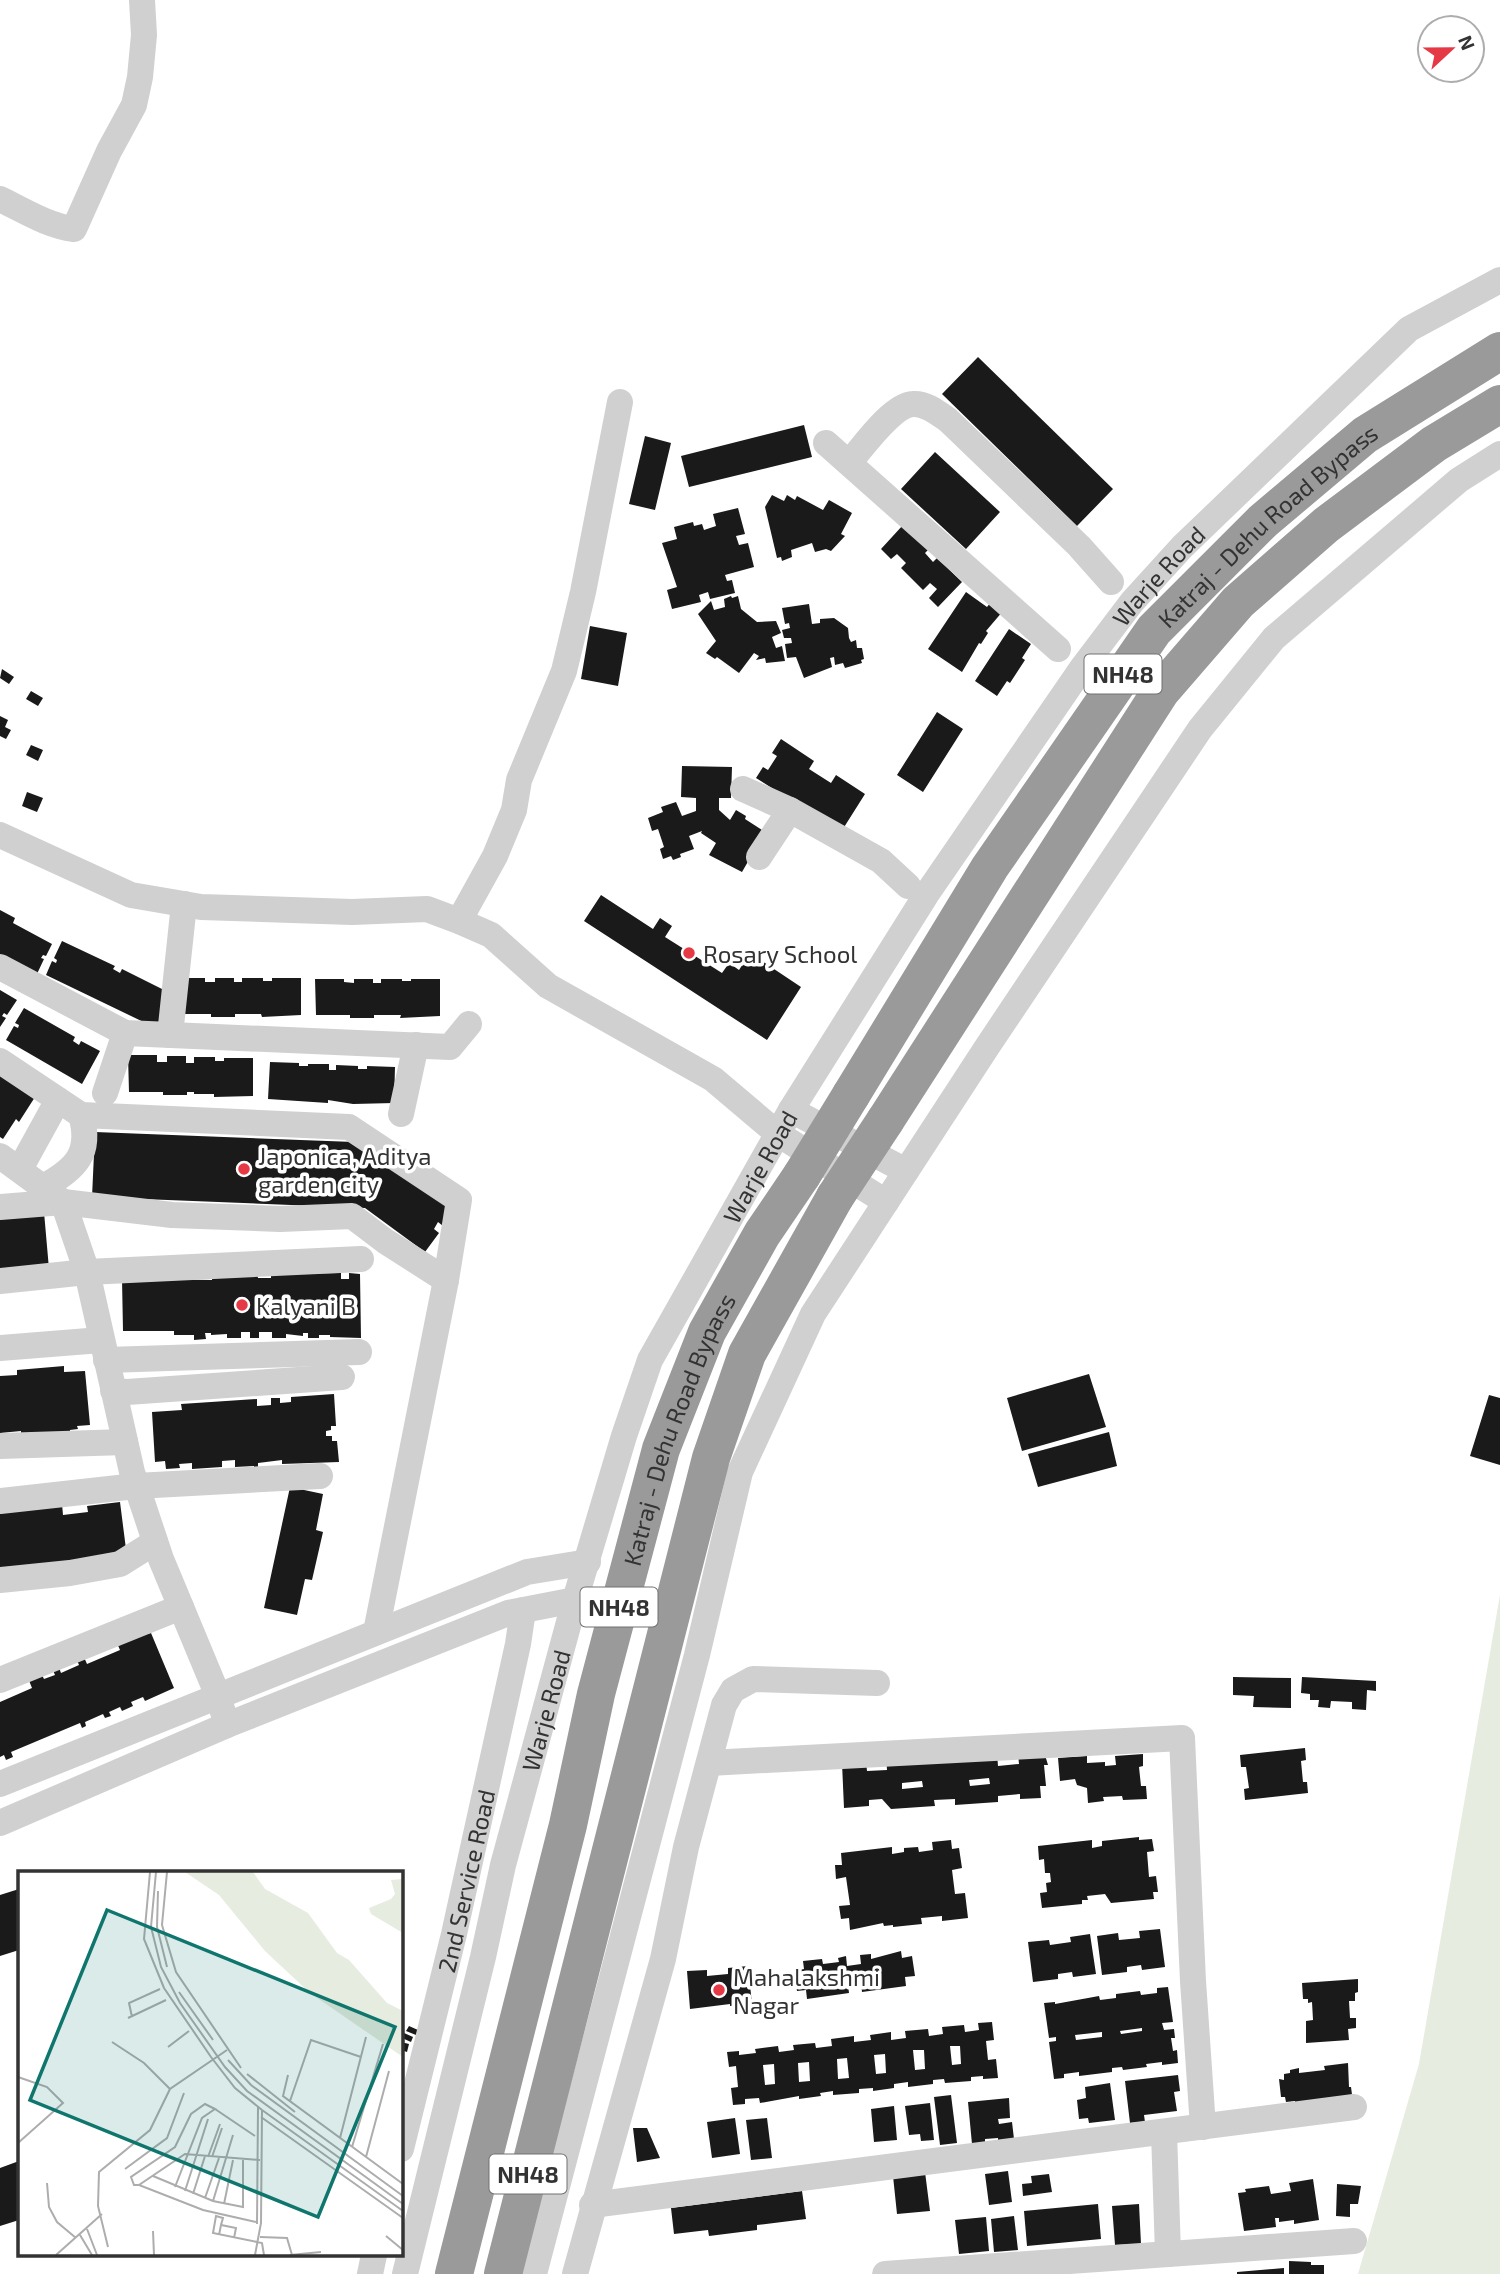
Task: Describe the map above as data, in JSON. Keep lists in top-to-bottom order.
{
  "streets": {
    "highway": ["Katraj - Dehu Road Bypass", "NH48"],
    "street": ["Warje Road", "2nd Service Road"]
  },
  "places": [
    "Rosary School",
    "Japonica, Aditya garden city",
    "Kalyani B",
    "Mahalakshmi Nagar"
  ],
  "north": "right"
}
